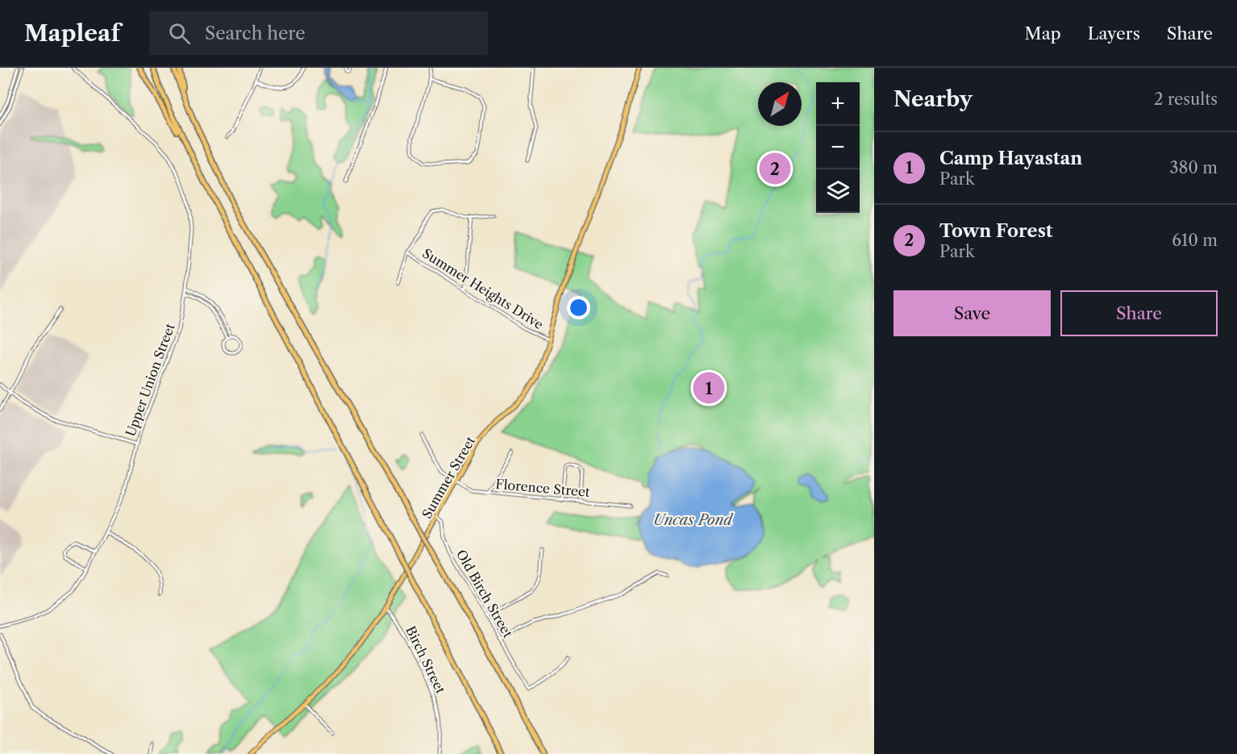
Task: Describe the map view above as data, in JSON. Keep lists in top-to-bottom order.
{
  "streets": {
    "main road": ["Summer Street"],
    "street": [
      "Summer Heights Drive",
      "Upper Union Street",
      "Florence Street",
      "Old Birch Street",
      "Birch Street"
    ]
  },
  "crossings": [
    ["Summer Heights Drive", "Summer Street"],
    ["Summer Street", "Florence Street"],
    ["Summer Street", "Old Birch Street"],
    ["Summer Street", "Birch Street"]
  ],
  "water": ["Uncas Pond"],
  "north": "top right",
  "page": {
    "header": "Mapleaf",
    "search": "Search here",
    "nav": ["Map", "Layers", "Share"],
    "heading": ["Nearby", "2 results"],
    "map_buttons": ["+", "−"],
    "list": [
      {
        "mark": "1",
        "name": "Camp Hayastan",
        "note": "Park",
        "value": "380 m"
      },
      {
        "mark": "2",
        "name": "Town Forest",
        "note": "Park",
        "value": "610 m"
      }
    ],
    "pins": ["2", "1"],
    "buttons": ["Save", "Share"]
  }
}
